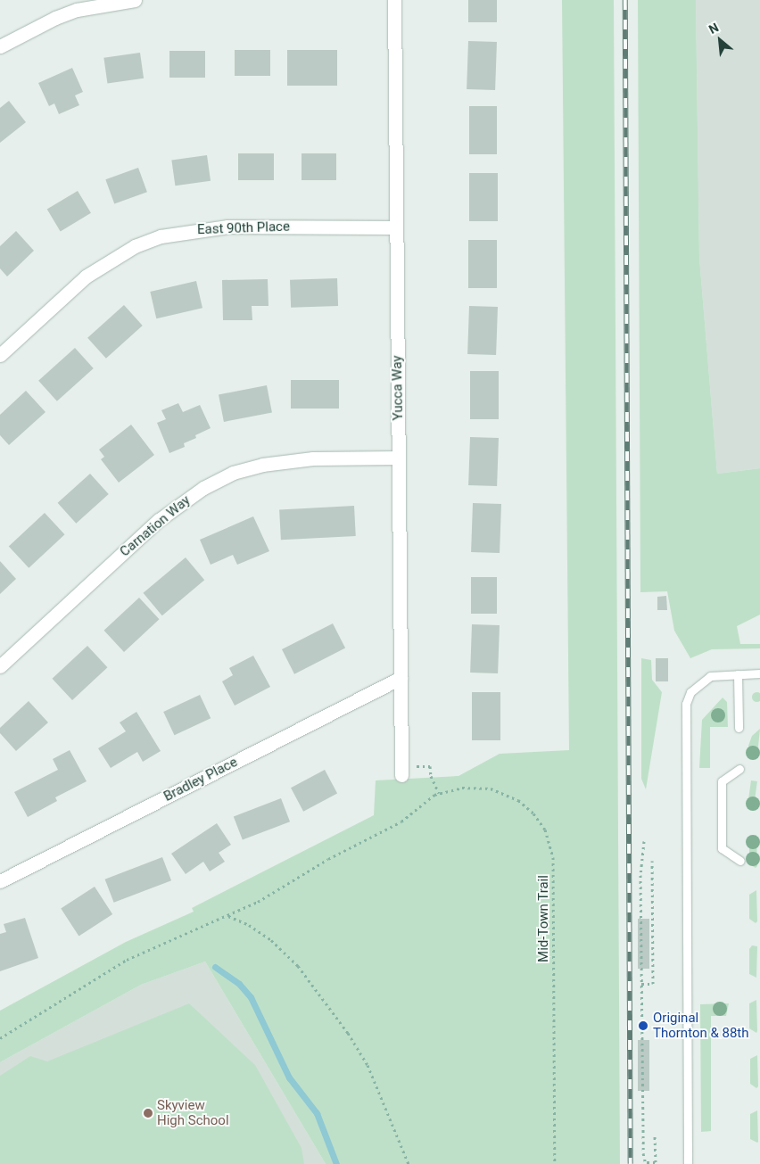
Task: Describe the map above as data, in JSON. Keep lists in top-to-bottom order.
{
  "streets": {
    "street": [
      "East 90th Place",
      "Yucca Way",
      "Carnation Way",
      "Bradley Place"
    ],
    "path": ["Mid-Town Trail"]
  },
  "crossings": [
    ["East 90th Place", "Yucca Way"],
    ["Yucca Way", "Carnation Way"],
    ["Yucca Way", "Bradley Place"]
  ],
  "places": ["Original Thornton & 88th", "Skyview High School"],
  "north": "top left"
}
